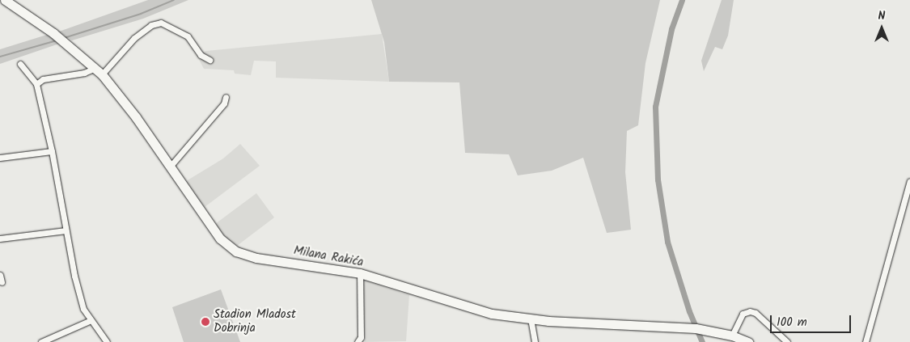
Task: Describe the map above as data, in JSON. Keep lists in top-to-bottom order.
{
  "streets": {
    "main road": ["Milana Rakića"]
  },
  "places": ["Stadion Mladost Dobrinja"],
  "scale_bar": "100 m",
  "north": "top"
}
